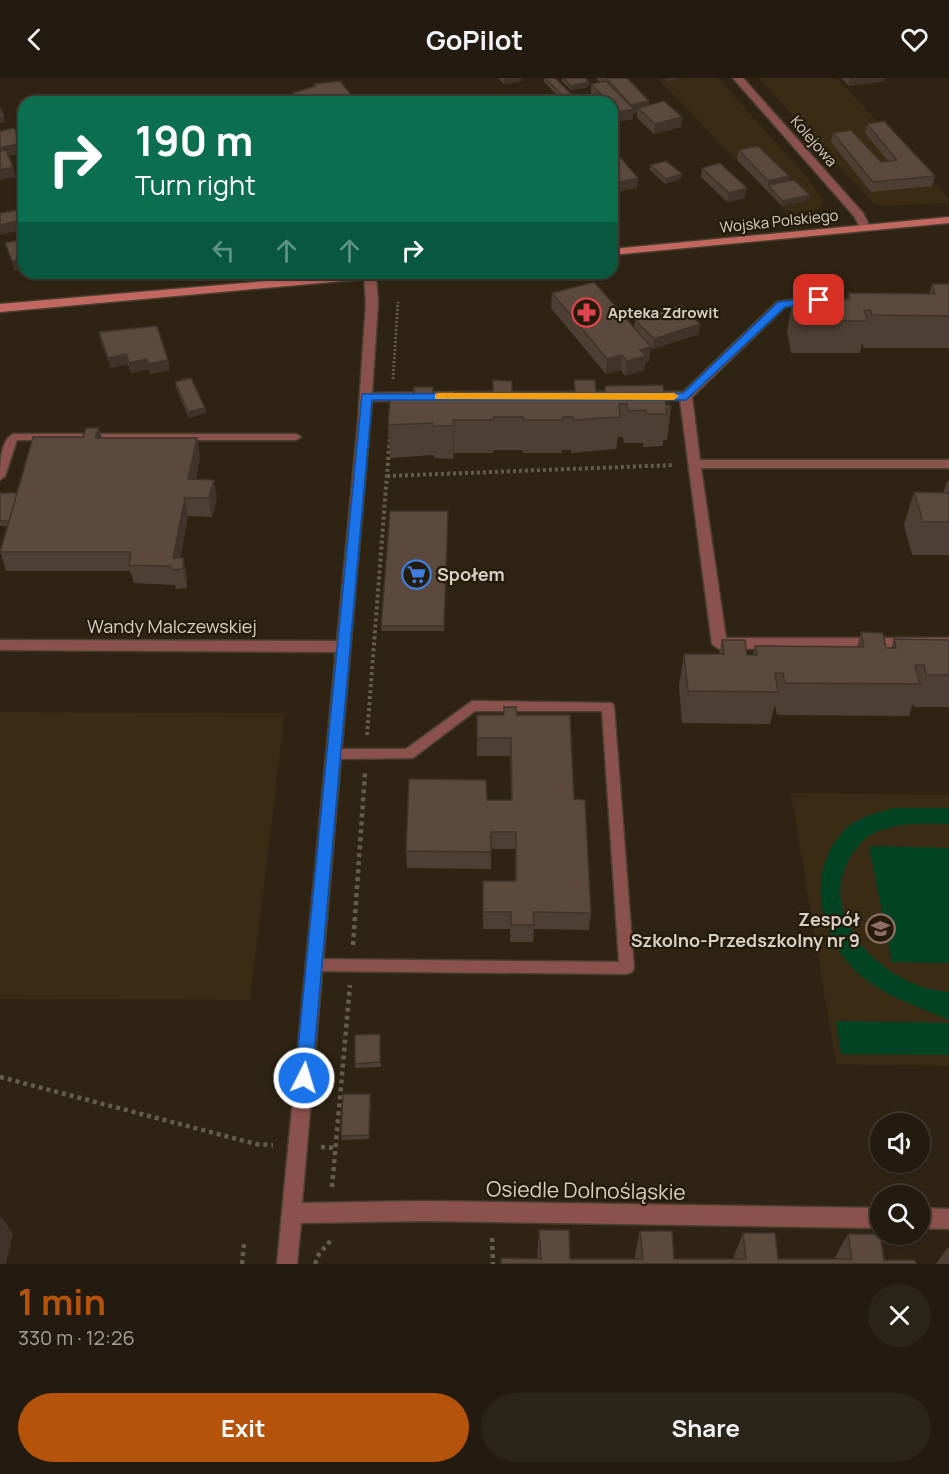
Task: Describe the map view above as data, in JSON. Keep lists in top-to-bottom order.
{
  "streets": {
    "street": [
      "Kolejowa",
      "Wojska Polskiego",
      "Wandy Malczewskiej",
      "Osiedle Dolnośląskie"
    ]
  },
  "crossings": [
    ["Kolejowa", "Wojska Polskiego"]
  ],
  "places": {
    "pharmacy": ["Apteka Zdrowit"],
    "supermarket": ["Społem"],
    "school or university": ["Zespół Szkolno-Przedszkolny nr 9"]
  },
  "page": {
    "header": "GoPilot",
    "turn": ["190 m", "Turn right"],
    "heading": ["1 min", "330 m · 12:26"],
    "buttons": ["Exit", "Share"]
  }
}
